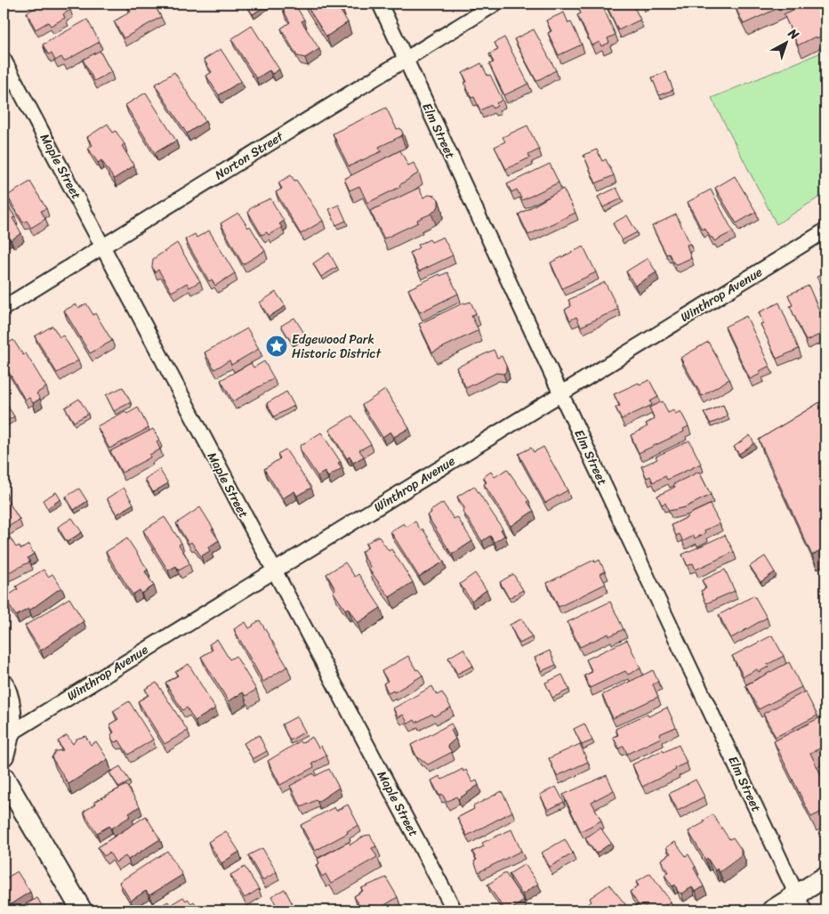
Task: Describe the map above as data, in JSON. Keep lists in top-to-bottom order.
{
  "streets": {
    "street": [
      "Elm Street",
      "Norton Street",
      "Maple Street",
      "Winthrop Avenue"
    ]
  },
  "crossings": [
    ["Elm Street", "Norton Street"],
    ["Elm Street", "Winthrop Avenue"],
    ["Norton Street", "Maple Street"],
    ["Maple Street", "Winthrop Avenue"]
  ],
  "places": {
    "place": ["Edgewood Park Historic District"]
  },
  "north": "top right"
}
